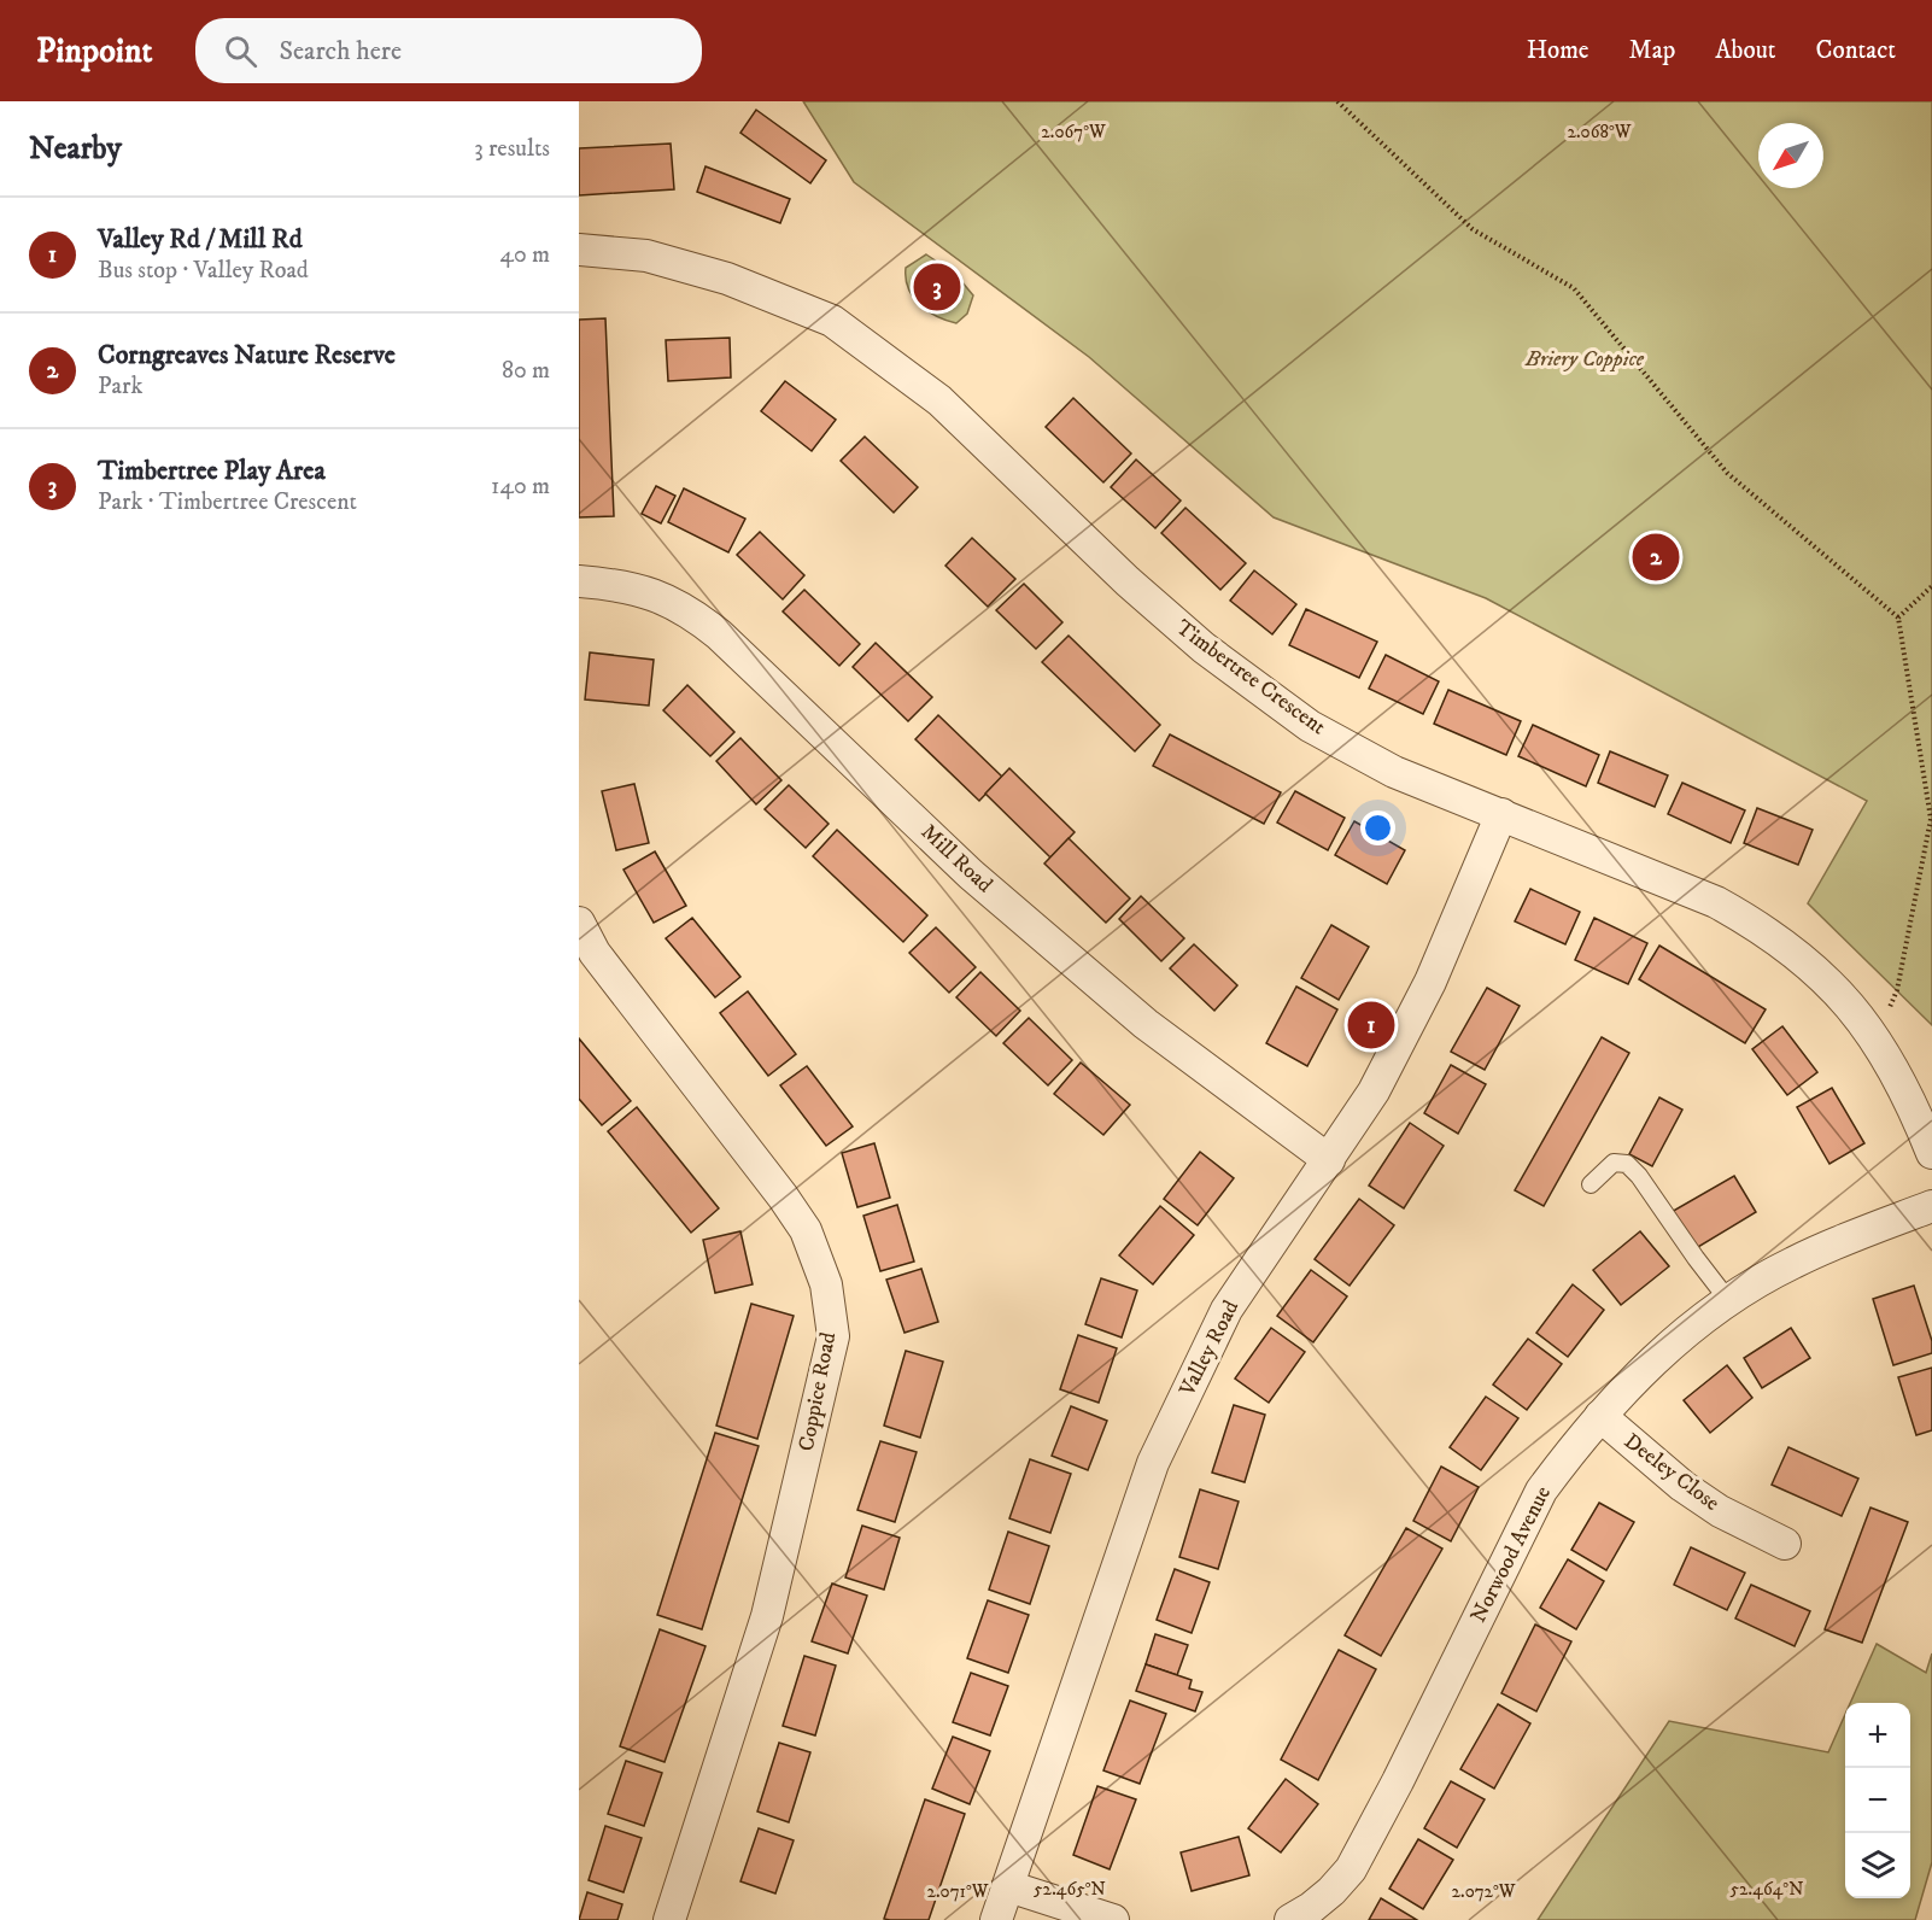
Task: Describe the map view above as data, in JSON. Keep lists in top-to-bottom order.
{
  "streets": {
    "street": [
      "Timbertree Crescent",
      "Mill Road",
      "Valley Road",
      "Coppice Road",
      "Deeley Close",
      "Norwood Avenue"
    ]
  },
  "crossings": [
    ["Timbertree Crescent", "Valley Road"],
    ["Mill Road", "Valley Road"],
    ["Deeley Close", "Norwood Avenue"]
  ],
  "parks": ["Briery Coppice"],
  "north": "bottom left",
  "page": {
    "header": "Pinpoint",
    "search": "Search here",
    "nav": [
      "Home",
      "Map",
      "About",
      "Contact"
    ],
    "heading": ["Nearby", "3 results"],
    "list": [
      {
        "mark": "1",
        "name": "Valley Rd / Mill Rd",
        "note": "Bus stop · Valley Road",
        "value": "40 m"
      },
      {
        "mark": "2",
        "name": "Corngreaves Nature Reserve",
        "note": "Park",
        "value": "80 m"
      },
      {
        "mark": "3",
        "name": "Timbertree Play Area",
        "note": "Park · Timbertree Crescent",
        "value": "140 m"
      }
    ],
    "pins": ["3", "2", "1"],
    "map_buttons": ["+", "−"]
  },
  "coordinates": [
    "2.067°W",
    "2.068°W",
    "52.465°N",
    "52.464°N",
    "2.071°W",
    "2.072°W"
  ]
}
